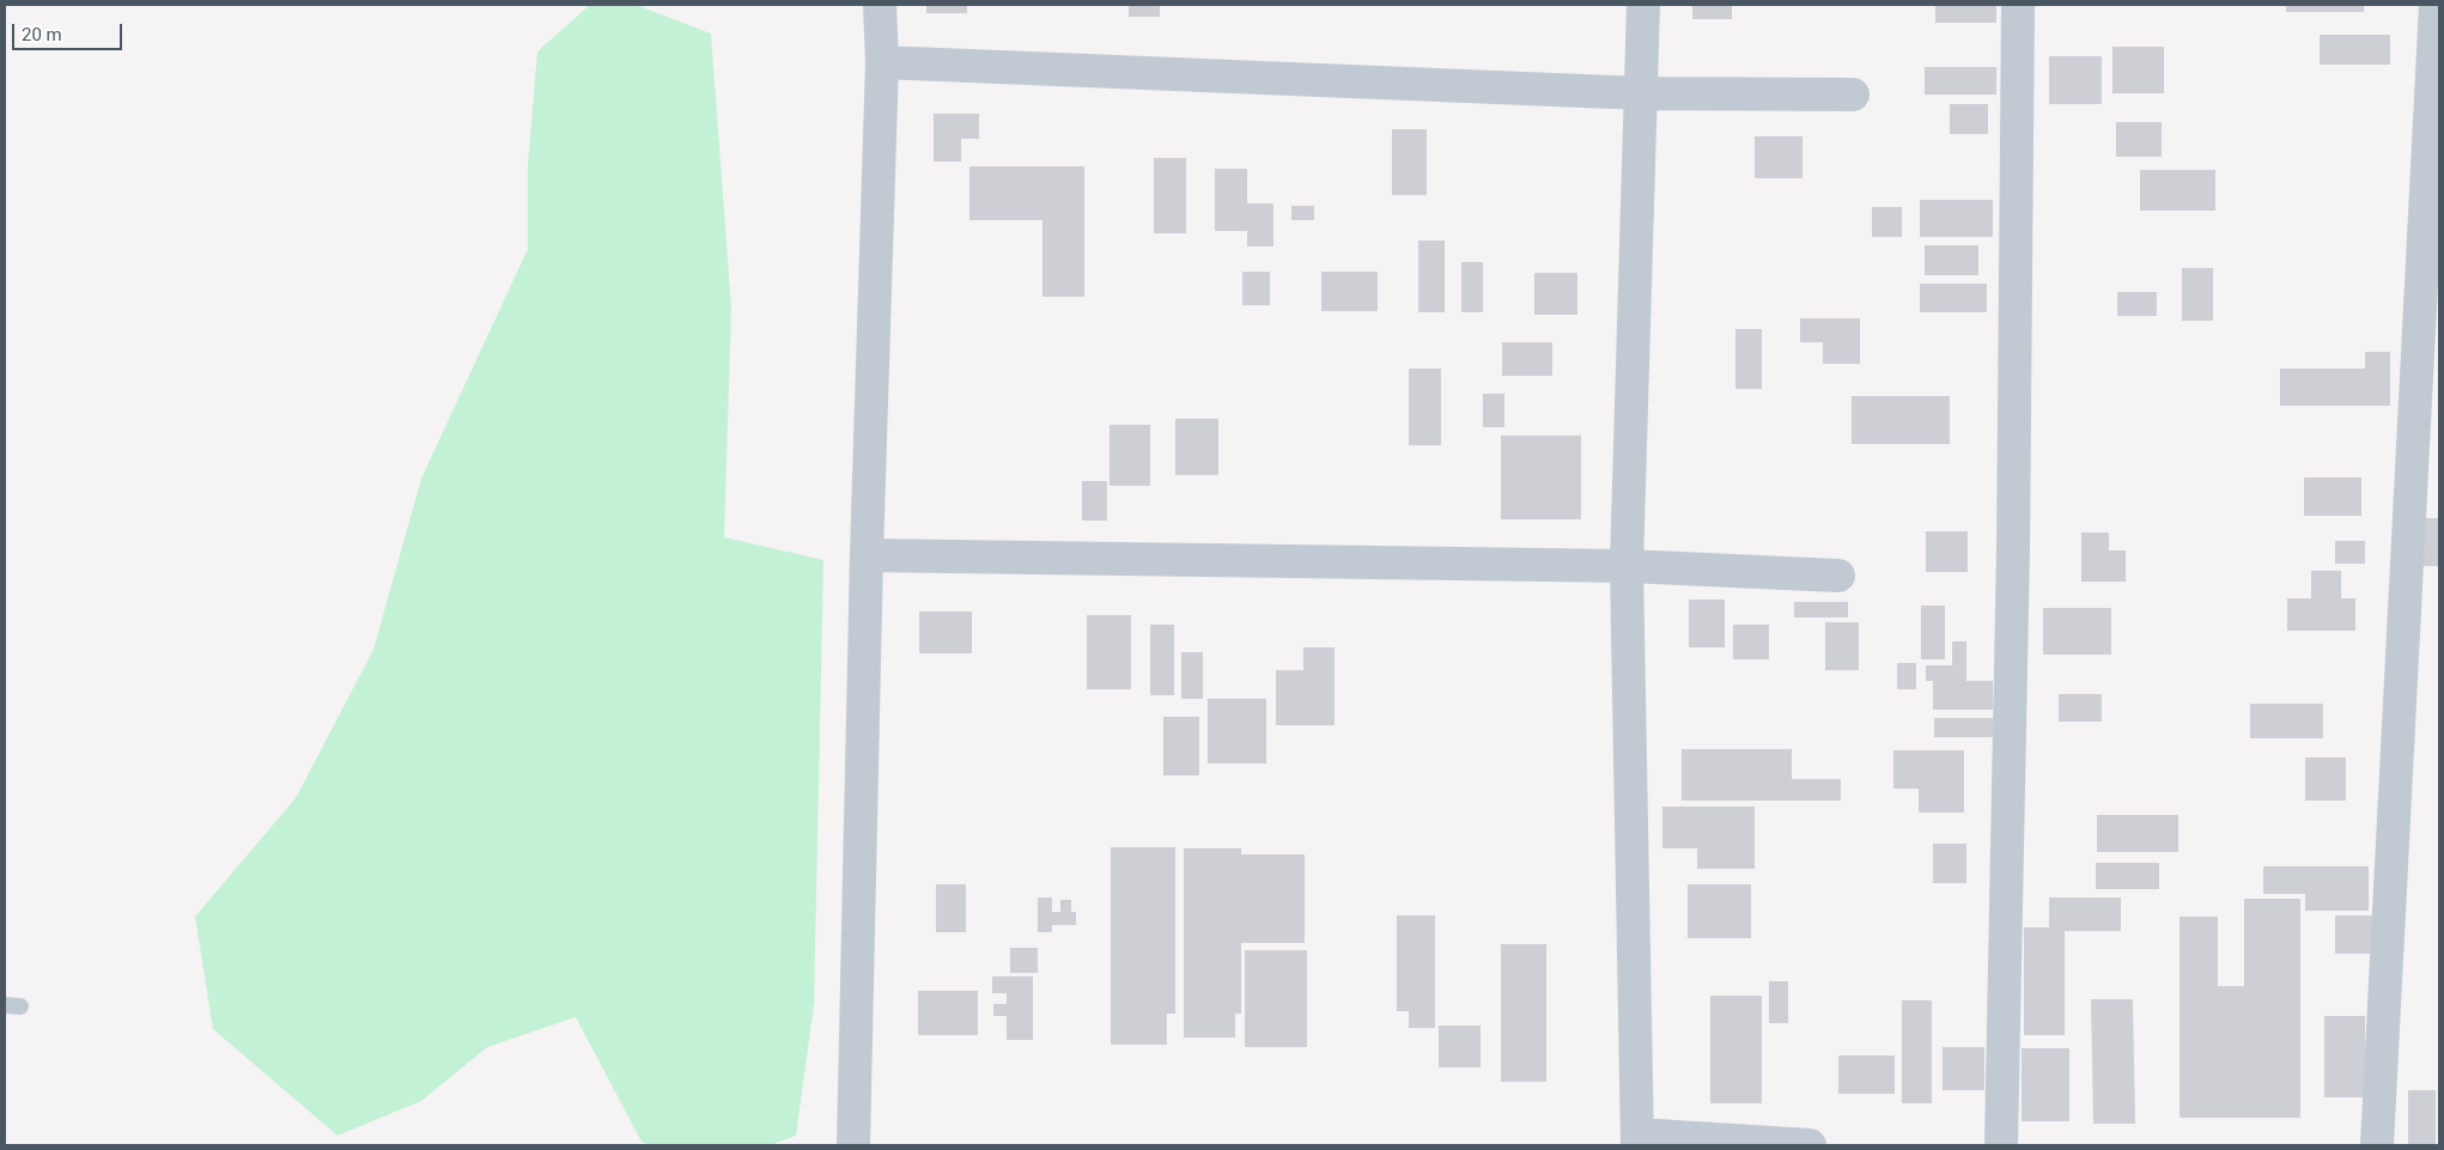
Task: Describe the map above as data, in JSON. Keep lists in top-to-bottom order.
{
  "scale_bar": "20 m"
}
